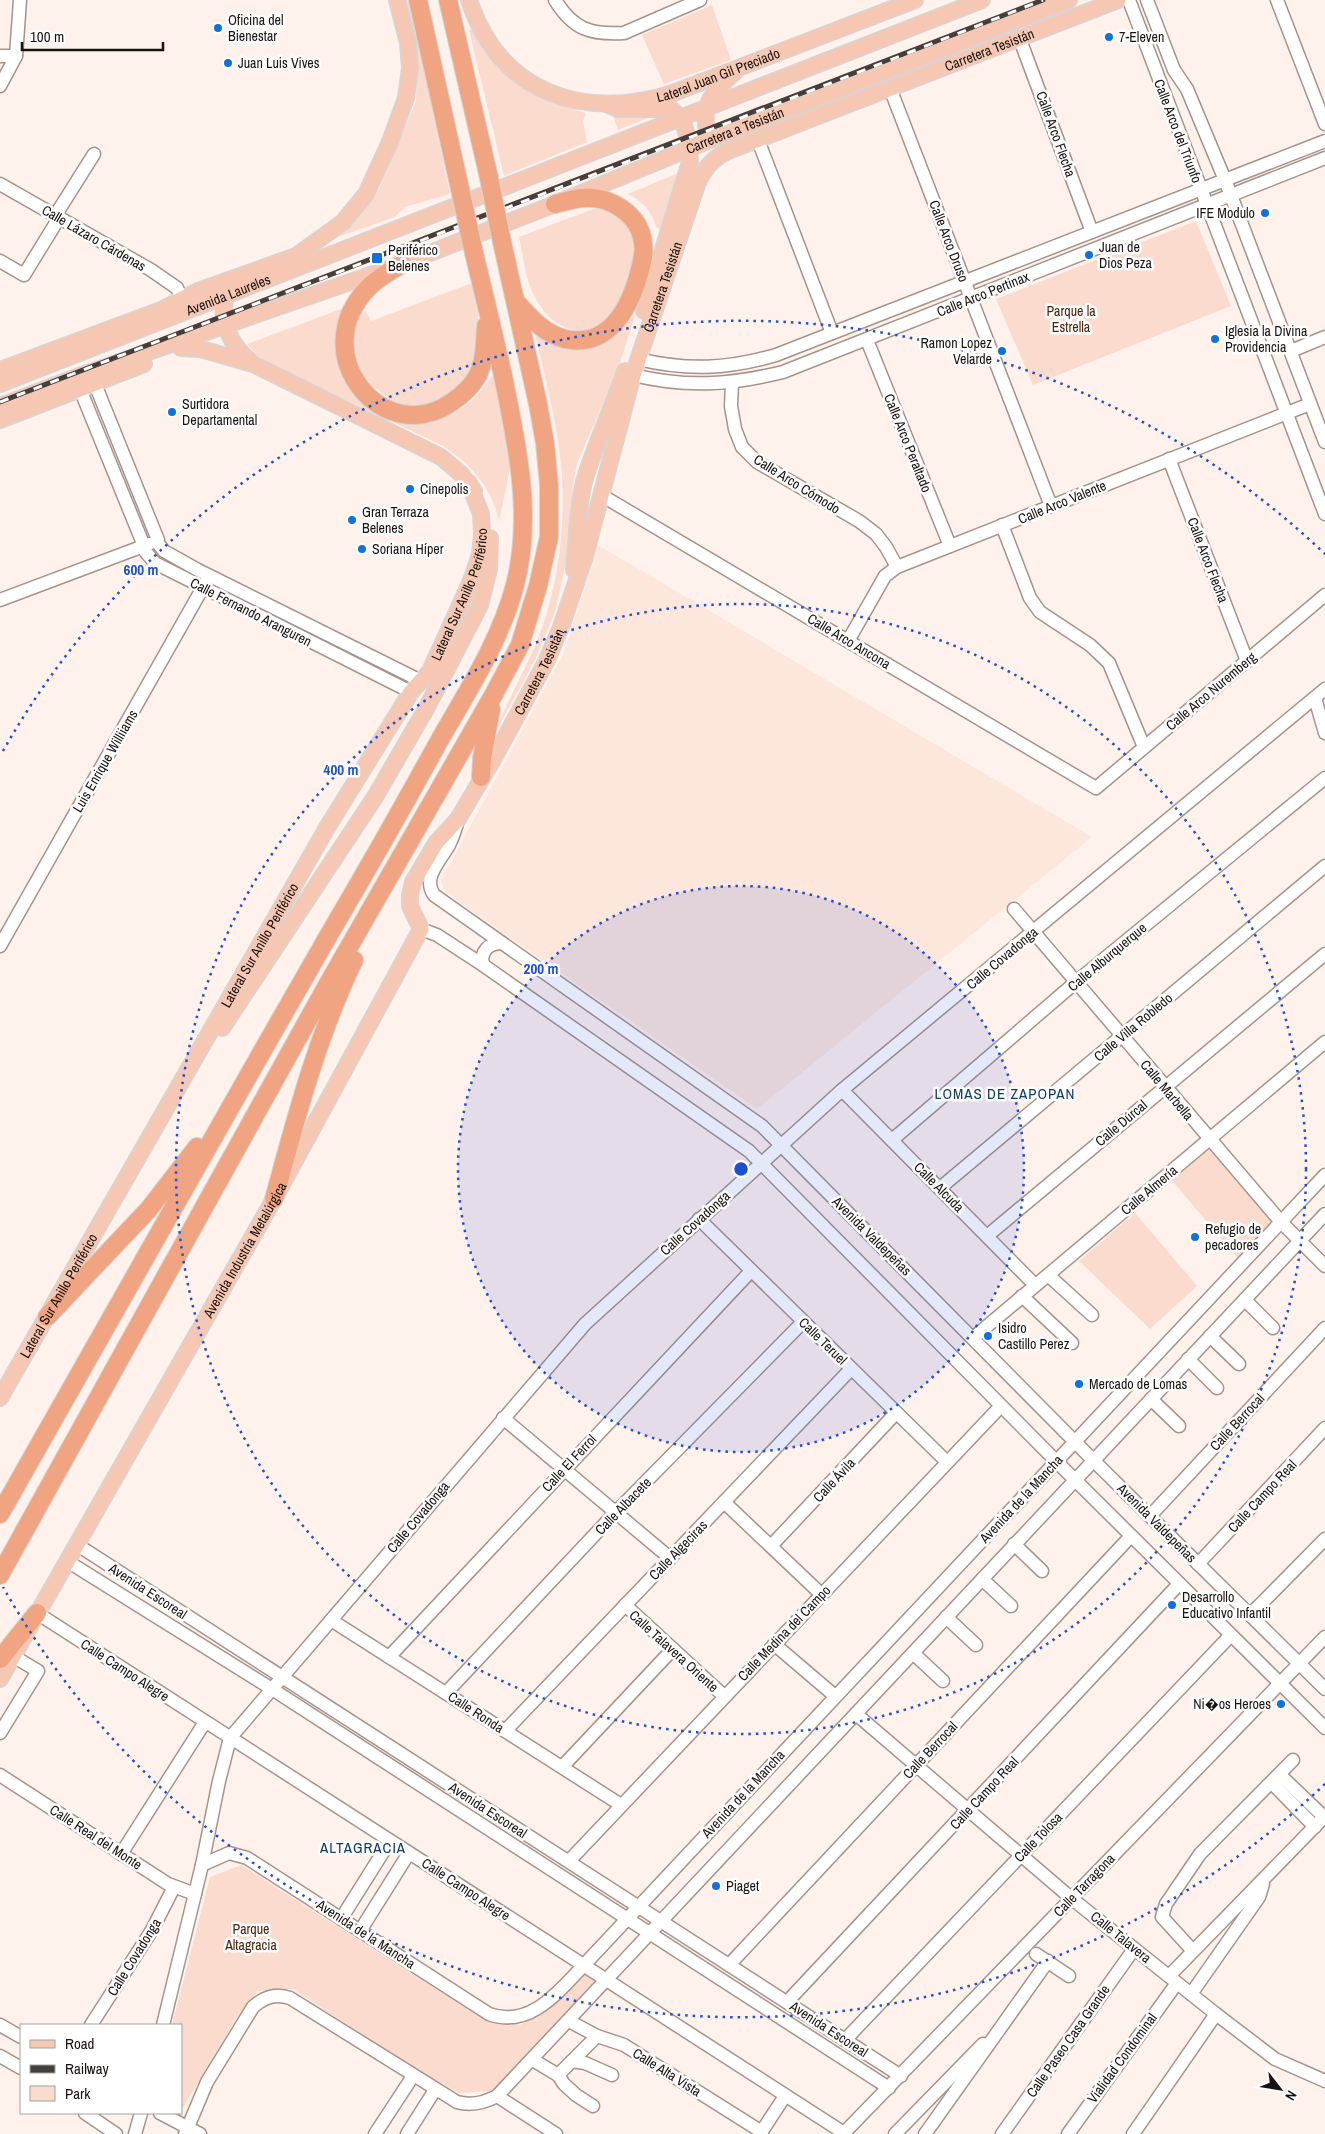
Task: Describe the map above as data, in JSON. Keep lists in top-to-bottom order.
{
  "streets": {
    "main road": [
      "Carretera Tesistán",
      "Lateral Juan Gil Preciado",
      "Carretera a Tesistán",
      "Avenida Laureles",
      "Lateral Sur Anillo Periférico",
      "Avenida Industria Metalúrgica"
    ],
    "street": [
      "Calle Arco del Triunfo",
      "Calle Arco Flecha",
      "Calle Lázaro Cárdenas",
      "Calle Arco Druso",
      "Calle Arco Pertinax",
      "Calle Arco Peraltado",
      "Calle Arco Cómodo",
      "Calle Arco Valente",
      "Calle Fernando Aranguren",
      "Calle Arco Ancona",
      "Calle Arco Nuremberg",
      "Luis Enrique Williiams",
      "Calle Alburquerque",
      "Calle Covadonga",
      "Calle Villa Robledo",
      "Calle Marbella",
      "Calle Dúrcal",
      "Calle Alcuda",
      "Calle Almería",
      "Avenida Valdepeñas",
      "Calle Teruel",
      "Calle Berrocal",
      "Calle El Ferrol",
      "Calle Ávila",
      "Calle Campo Real",
      "Avenida de la Mancha",
      "Calle Albacete",
      "Calle Algeciras",
      "Avenida Escoreal",
      "Calle Medina del Campo",
      "Calle Talavera Oriente",
      "Calle Campo Alegre",
      "Calle Ronda",
      "Calle Real del Monte",
      "Calle Tolosa",
      "Calle Tarragona",
      "Calle Talavera",
      "Calle Paseo Casa Grande",
      "Vialidad Condominal",
      "Calle Alta Vista"
    ]
  },
  "crossings": [
    ["Carretera Tesistán", "Calle Arco Flecha"],
    ["Carretera Tesistán", "Calle Arco Druso"],
    ["Carretera Tesistán", "Calle Arco Pertinax"],
    ["Carretera Tesistán", "Calle Arco Ancona"],
    ["Carretera Tesistán", "Avenida Valdepeñas"],
    ["Carretera a Tesistán", "Avenida Laureles"],
    ["Calle Arco del Triunfo", "Calle Arco Pertinax"],
    ["Calle Arco del Triunfo", "Calle Arco Valente"],
    ["Calle Arco Flecha", "Calle Arco Pertinax"],
    ["Calle Arco Flecha", "Calle Arco Valente"],
    ["Calle Arco Flecha", "Calle Arco Nuremberg"],
    ["Calle Lázaro Cárdenas", "Avenida Laureles"],
    ["Calle Arco Druso", "Calle Arco Pertinax"],
    ["Calle Arco Druso", "Calle Arco Valente"],
    ["Calle Arco Pertinax", "Calle Arco Peraltado"],
    ["Calle Arco Pertinax", "Calle Arco Cómodo"],
    ["Avenida Laureles", "Calle Fernando Aranguren"],
    ["Calle Arco Peraltado", "Calle Arco Valente"],
    ["Calle Arco Cómodo", "Calle Arco Valente"],
    ["Calle Arco Valente", "Calle Arco Ancona"],
    ["Lateral Sur Anillo Periférico", "Calle Fernando Aranguren"],
    ["Calle Fernando Aranguren", "Luis Enrique Williiams"],
    ["Calle Arco Ancona", "Calle Arco Nuremberg"],
    ["Calle Alburquerque", "Calle Marbella"],
    ["Calle Alburquerque", "Calle Alcuda"],
    ["Calle Covadonga", "Calle Marbella"],
    ["Calle Covadonga", "Calle Alcuda"],
    ["Calle Covadonga", "Avenida Valdepeñas"],
    ["Calle Covadonga", "Calle Teruel"],
    ["Calle Covadonga", "Avenida de la Mancha"],
    ["Calle Covadonga", "Avenida Escoreal"],
    ["Calle Covadonga", "Calle Campo Alegre"],
    ["Calle Covadonga", "Calle Ronda"],
    ["Calle Covadonga", "Calle Real del Monte"],
    ["Calle Villa Robledo", "Calle Marbella"],
    ["Calle Villa Robledo", "Calle Alcuda"],
    ["Calle Marbella", "Calle Dúrcal"],
    ["Calle Marbella", "Calle Almería"],
    ["Calle Marbella", "Avenida de la Mancha"],
    ["Calle Dúrcal", "Calle Alcuda"],
    ["Calle Alcuda", "Calle Almería"],
    ["Calle Almería", "Avenida Valdepeñas"],
    ["Avenida Valdepeñas", "Avenida Industria Metalúrgica"],
    ["Avenida Valdepeñas", "Calle Berrocal"],
    ["Avenida Valdepeñas", "Calle Campo Real"],
    ["Avenida Valdepeñas", "Avenida de la Mancha"],
    ["Avenida Valdepeñas", "Calle Medina del Campo"],
    ["Avenida Valdepeñas", "Calle Tolosa"],
    ["Avenida Valdepeñas", "Calle Tarragona"],
    ["Avenida Industria Metalúrgica", "Avenida Escoreal"],
    ["Avenida Industria Metalúrgica", "Calle Campo Alegre"],
    ["Calle Teruel", "Calle El Ferrol"],
    ["Calle Teruel", "Calle Ávila"],
    ["Calle Teruel", "Calle Albacete"],
    ["Calle Teruel", "Calle Algeciras"],
    ["Calle Teruel", "Calle Medina del Campo"],
    ["Calle Berrocal", "Avenida Escoreal"],
    ["Calle Berrocal", "Calle Talavera"],
    ["Calle El Ferrol", "Calle Ronda"],
    ["Calle Campo Real", "Avenida Escoreal"],
    ["Calle Campo Real", "Calle Talavera"],
    ["Avenida de la Mancha", "Avenida Escoreal"],
    ["Avenida de la Mancha", "Calle Campo Alegre"],
    ["Avenida de la Mancha", "Calle Talavera"],
    ["Avenida de la Mancha", "Calle Alta Vista"],
    ["Calle Albacete", "Calle Ronda"],
    ["Calle Algeciras", "Calle Talavera Oriente"],
    ["Calle Algeciras", "Calle Ronda"],
    ["Avenida Escoreal", "Calle Medina del Campo"],
    ["Avenida Escoreal", "Calle Tolosa"],
    ["Avenida Escoreal", "Calle Tarragona"],
    ["Calle Medina del Campo", "Calle Talavera Oriente"],
    ["Calle Medina del Campo", "Calle Ronda"],
    ["Calle Campo Alegre", "Calle Tarragona"],
    ["Calle Tolosa", "Calle Talavera"],
    ["Calle Tarragona", "Calle Talavera"],
    ["Calle Talavera", "Calle Paseo Casa Grande"],
    ["Calle Talavera", "Vialidad Condominal"]
  ],
  "districts": ["LOMAS DE ZAPOPAN", "ALTAGRACIA"],
  "parks": ["Parque la Estrella", "Parque Altagracia"],
  "places": {
    "other": [
      "Oficina del Bienestar",
      "7-Eleven",
      "Juan Luis Vives",
      "IFE Modulo",
      "Juan de Dios Peza",
      "Iglesia la Divina Providencia",
      "Ramon Lopez Velarde",
      "Surtidora Departamental",
      "Cinepolis",
      "Gran Terraza Belenes",
      "Soriana Híper",
      "Refugio de pecadores",
      "Isidro Castillo Perez",
      "Mercado de Lomas",
      "Desarrollo Educativo Infantil",
      "Ni�os Heroes",
      "Piaget"
    ],
    "transit": ["Periférico Belenes"]
  },
  "legend": ["Road", "Railway", "Park"],
  "scale_bar": "100 m",
  "north": "bottom right",
  "rings": ["600 m", "400 m", "200 m"]
}
